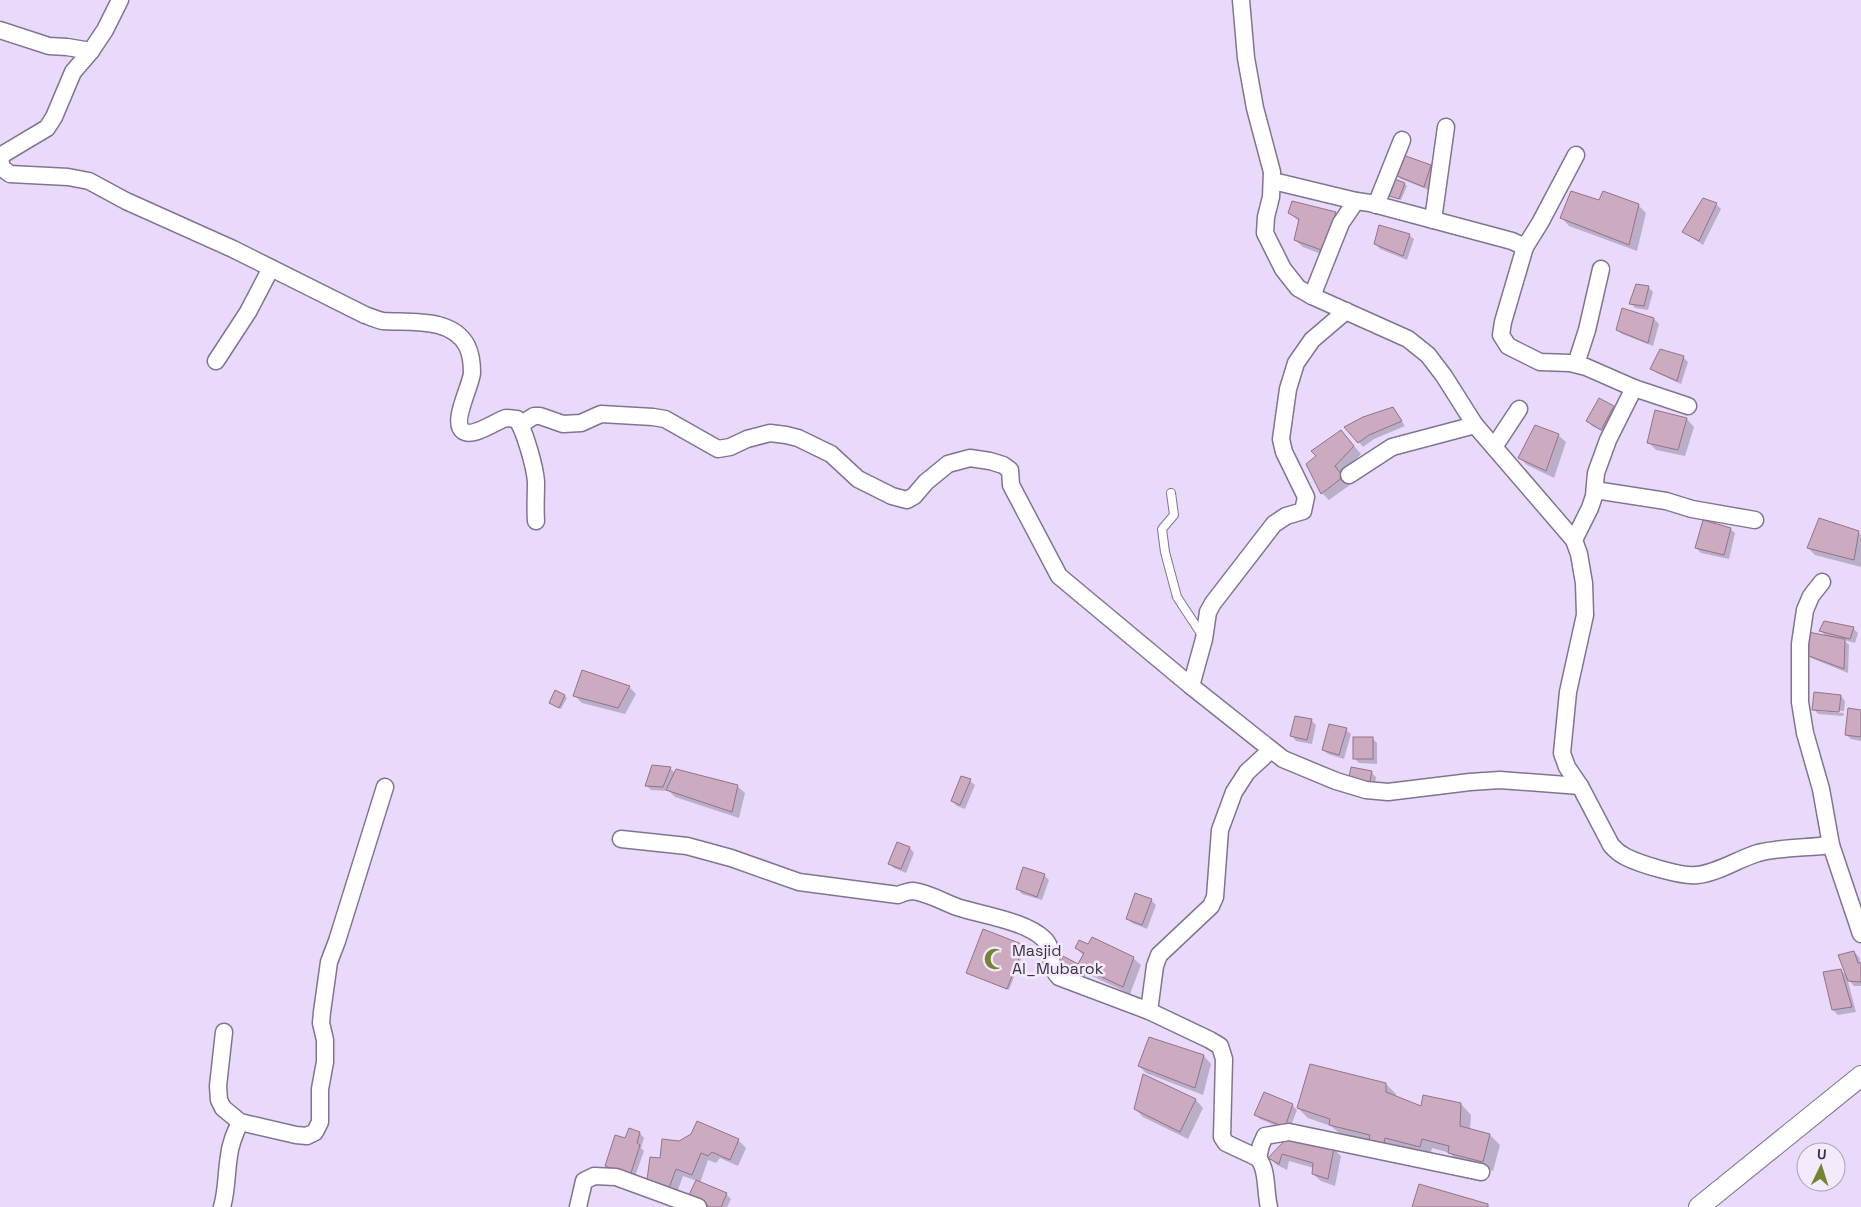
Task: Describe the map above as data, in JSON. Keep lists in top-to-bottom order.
{
  "places": {
    "mosque": ["Masjid Al_Mubarok"]
  },
  "north": "top"
}
